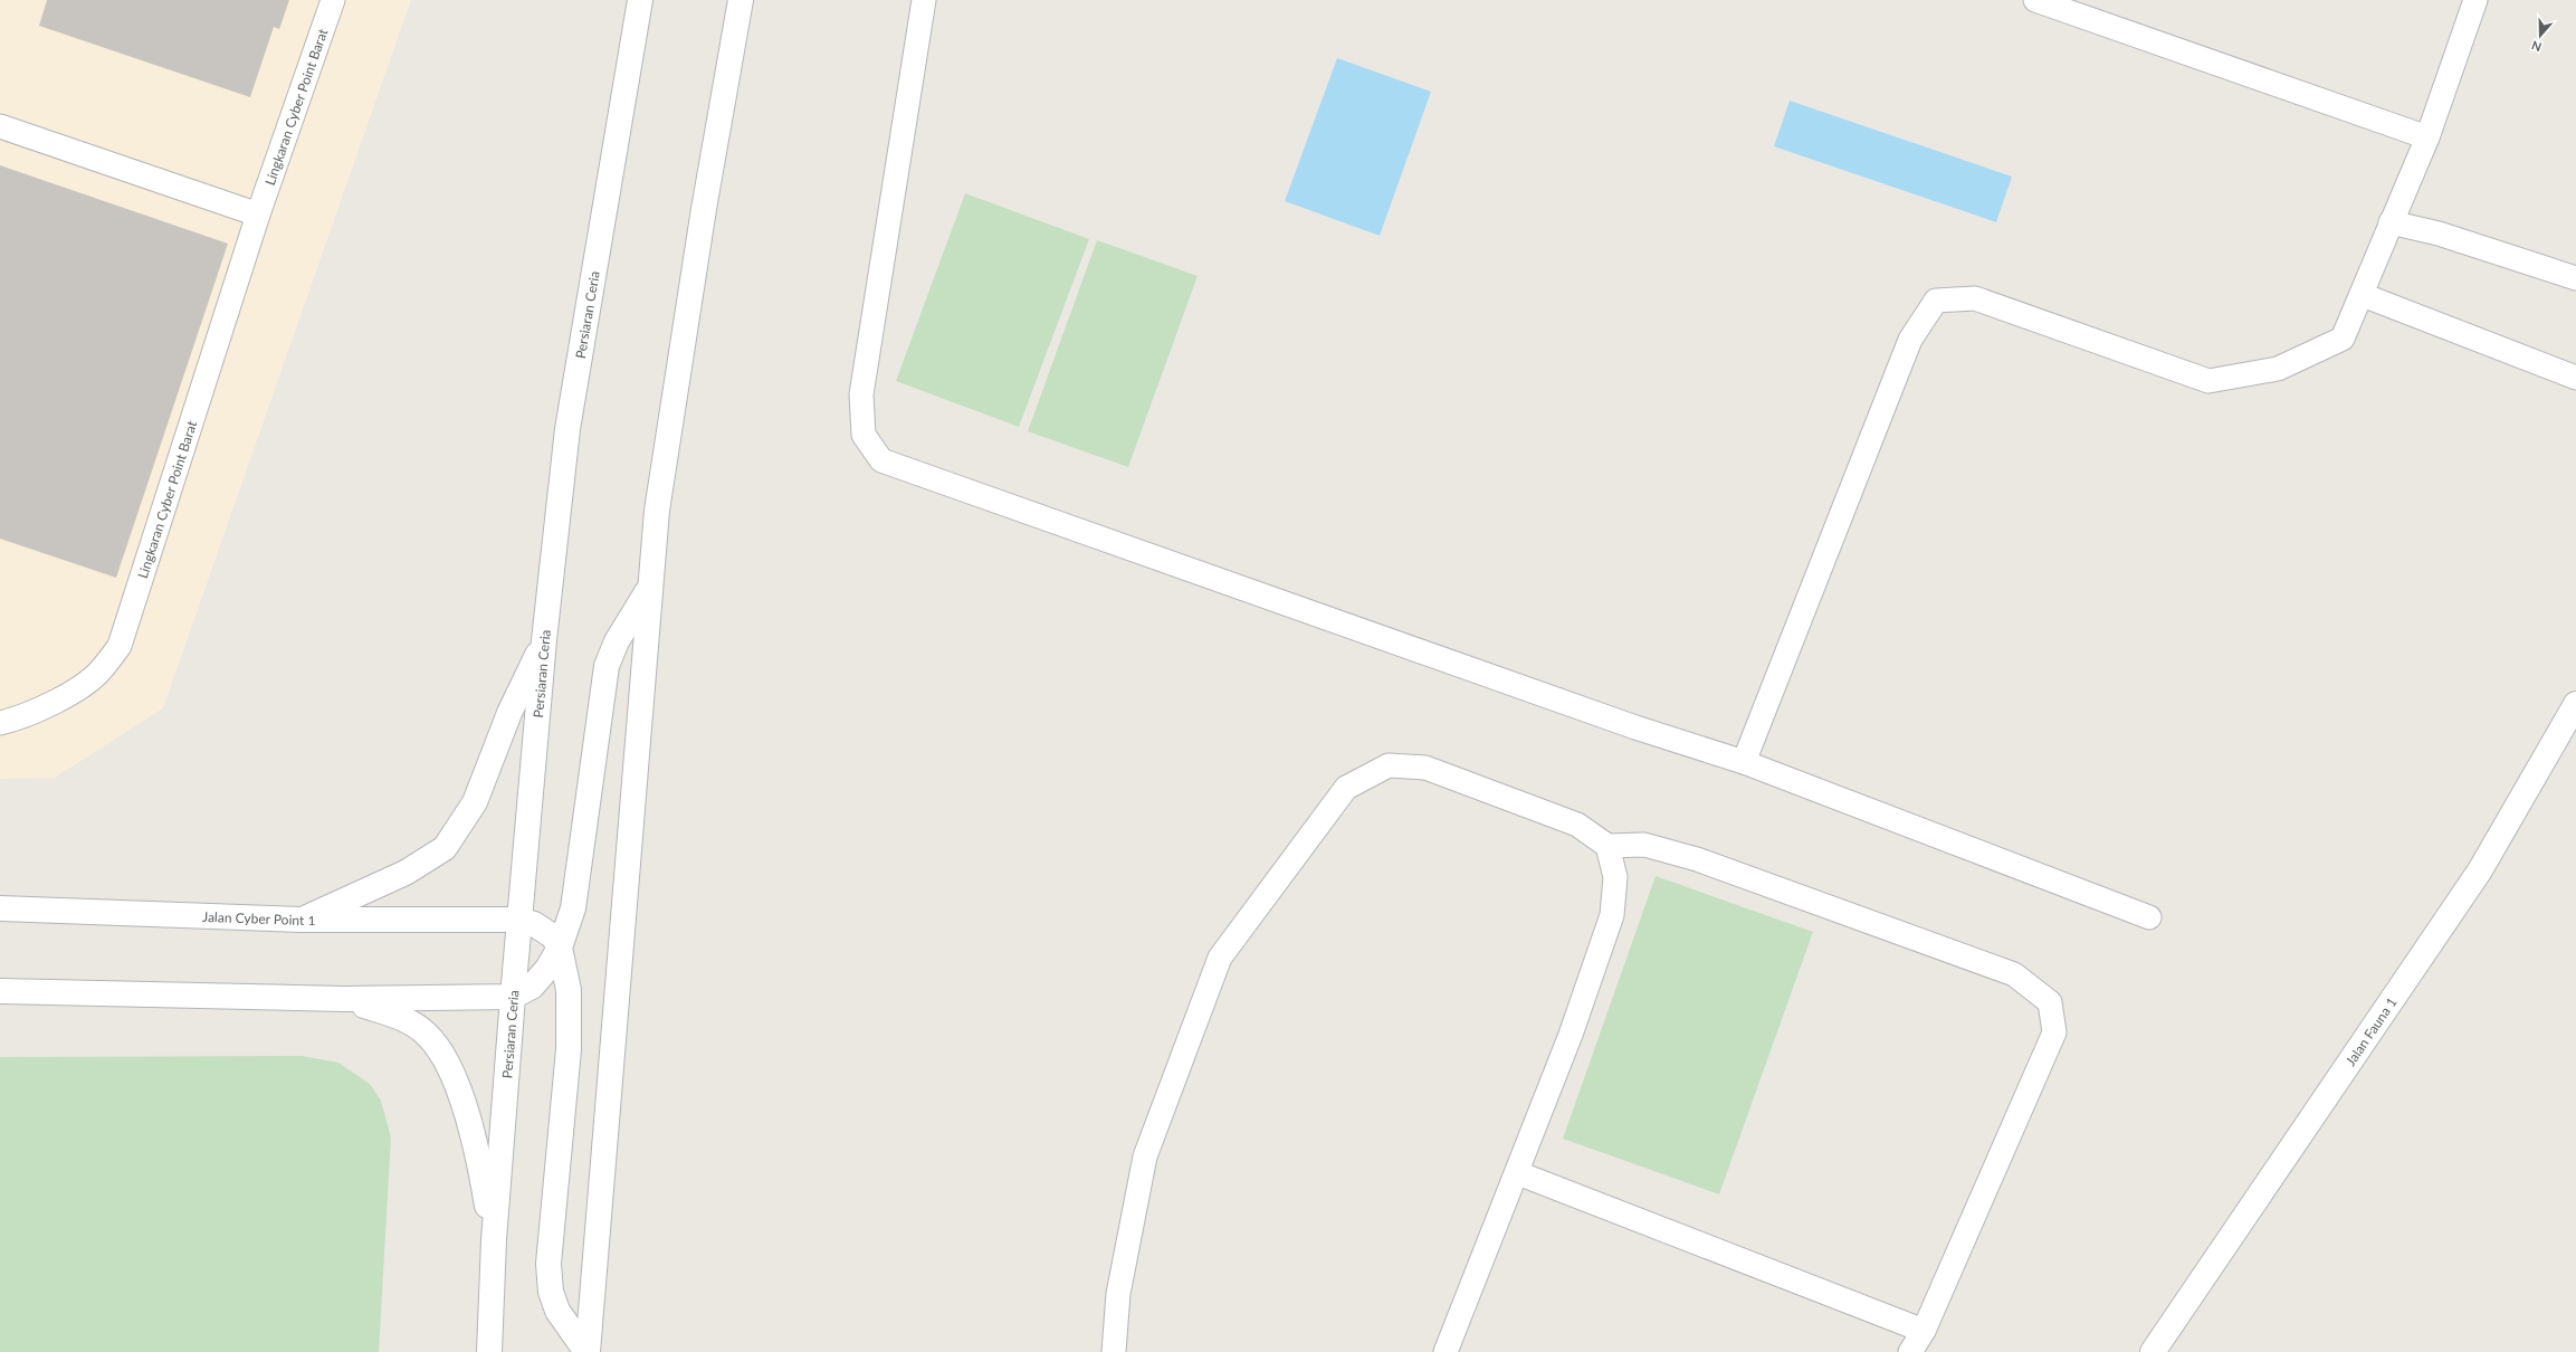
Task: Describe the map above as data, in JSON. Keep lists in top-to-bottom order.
{
  "streets": {
    "street": ["Persiaran Ceria", "Jalan Cyber Point 1", "Jalan Fauna 1"],
    "lane": ["Lingkaran Cyber Point Barat"]
  },
  "crossings": [
    ["Persiaran Ceria", "Jalan Cyber Point 1"]
  ],
  "north": "bottom"
}
